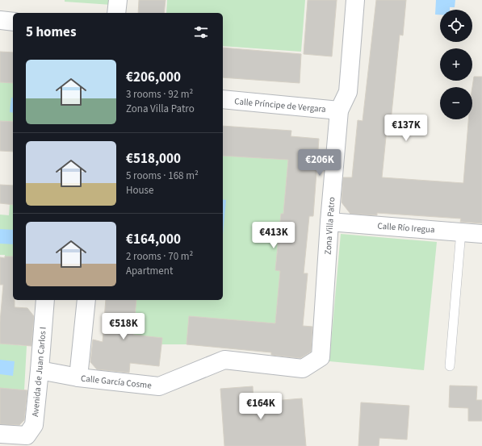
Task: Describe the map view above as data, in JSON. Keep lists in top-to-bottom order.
{
  "streets": {
    "street": [
      "Calle Príncipe de Vergara",
      "Zona Villa Patro",
      "Calle Río Iregua",
      "Avenida de Juan Carlos I",
      "Calle García Cosme"
    ]
  },
  "crossings": [
    ["Calle Príncipe de Vergara", "Zona Villa Patro"],
    ["Zona Villa Patro", "Calle Río Iregua"],
    ["Zona Villa Patro", "Calle García Cosme"],
    ["Avenida de Juan Carlos I", "Calle García Cosme"]
  ],
  "page": {
    "map_buttons": ["+", "−"],
    "heading": "5 homes",
    "list": [
      {
        "name": "€206,000",
        "note": "3 rooms · 92 m² · Zona Villa Patro"
      },
      {
        "name": "€518,000",
        "note": "5 rooms · 168 m² · House"
      },
      {
        "name": "€164,000",
        "note": "2 rooms · 70 m² · Apartment"
      }
    ],
    "price": [
      "€137K",
      "€206K",
      "€413K",
      "€518K",
      "€164K"
    ]
  }
}
